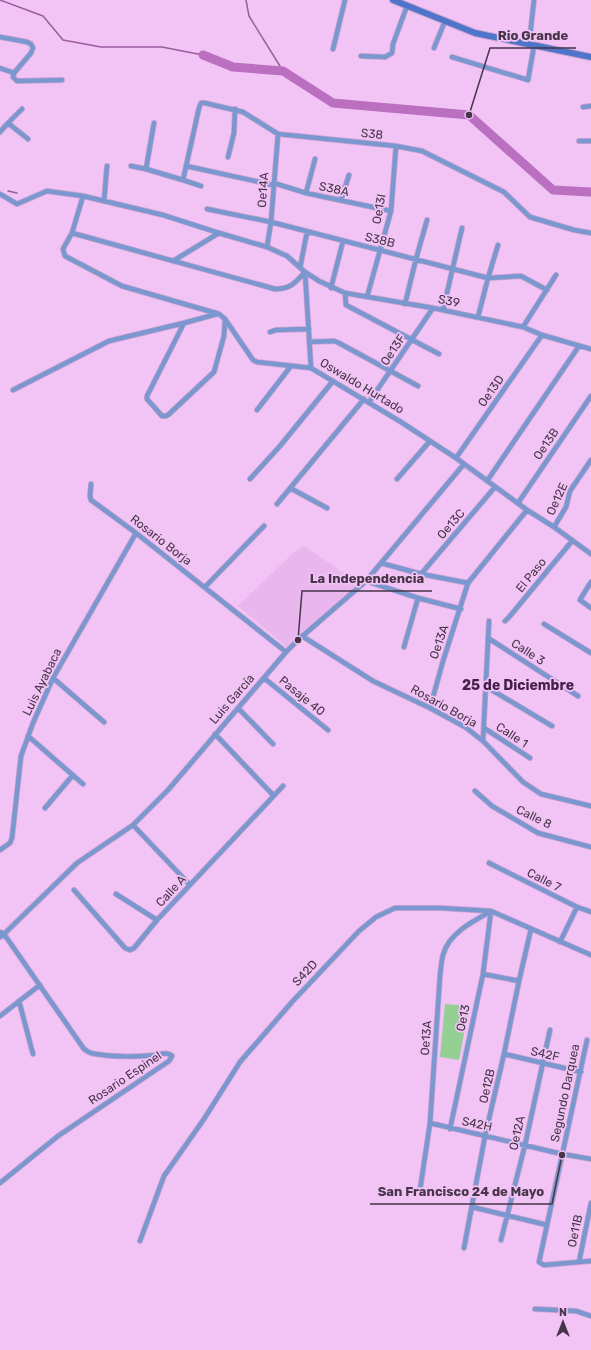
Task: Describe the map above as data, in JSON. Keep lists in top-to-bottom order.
{
  "streets": {
    "street": [
      "S38",
      "S38A",
      "Oe14A",
      "Oe13I",
      "S38B",
      "S39",
      "Oe13F",
      "Oswaldo Hurtado",
      "Oe13D",
      "Oe13B",
      "Oe12E",
      "Oe13C",
      "Rosario Borja",
      "El Paso",
      "Oe13A",
      "Calle 3",
      "Luis Ayabaca",
      "Pasaje 40",
      "Luis García",
      "Calle 1",
      "Calle 8",
      "Calle 7",
      "Calle A",
      "S42D",
      "Oe13",
      "S42F",
      "Rosario Espinel",
      "Oe12B",
      "Segundo Darquea",
      "S42H",
      "Oe12A",
      "Oe11B"
    ]
  },
  "crossings": [
    ["S38", "Oe14A"],
    ["S38", "Oe13I"],
    ["S38A", "Oe14A"],
    ["S38A", "Oe13I"],
    ["Oe14A", "S38B"],
    ["Oe13I", "S38B"],
    ["Oe13I", "S39"],
    ["S39", "Oe13F"],
    ["S39", "Oswaldo Hurtado"],
    ["S39", "Oe13D"],
    ["Oe13F", "Oswaldo Hurtado"],
    ["Oswaldo Hurtado", "Oe13D"],
    ["Oswaldo Hurtado", "Oe13B"],
    ["Oswaldo Hurtado", "Oe12E"],
    ["Oswaldo Hurtado", "Oe13C"],
    ["Oswaldo Hurtado", "El Paso"],
    ["Oswaldo Hurtado", "Luis García"],
    ["Rosario Borja", "Oe13A"],
    ["Rosario Borja", "Luis Ayabaca"],
    ["Rosario Borja", "Luis García"],
    ["Oe13A", "S42D"],
    ["Oe13A", "Oe13"],
    ["Oe13A", "S42H"],
    ["Pasaje 40", "Luis García"],
    ["Luis García", "Rosario Espinel"],
    ["S42D", "Oe13"],
    ["S42D", "Oe12B"],
    ["Oe13", "S42H"],
    ["S42F", "Oe12B"],
    ["S42F", "Segundo Darquea"],
    ["S42F", "Oe12A"],
    ["Oe12B", "S42H"],
    ["Segundo Darquea", "S42H"],
    ["Segundo Darquea", "Oe11B"],
    ["S42H", "Oe12A"]
  ],
  "districts": ["25 de Diciembre"],
  "places": ["Rio Grande", "La Independencia", "San Francisco 24 de Mayo"],
  "north": "top"
}
